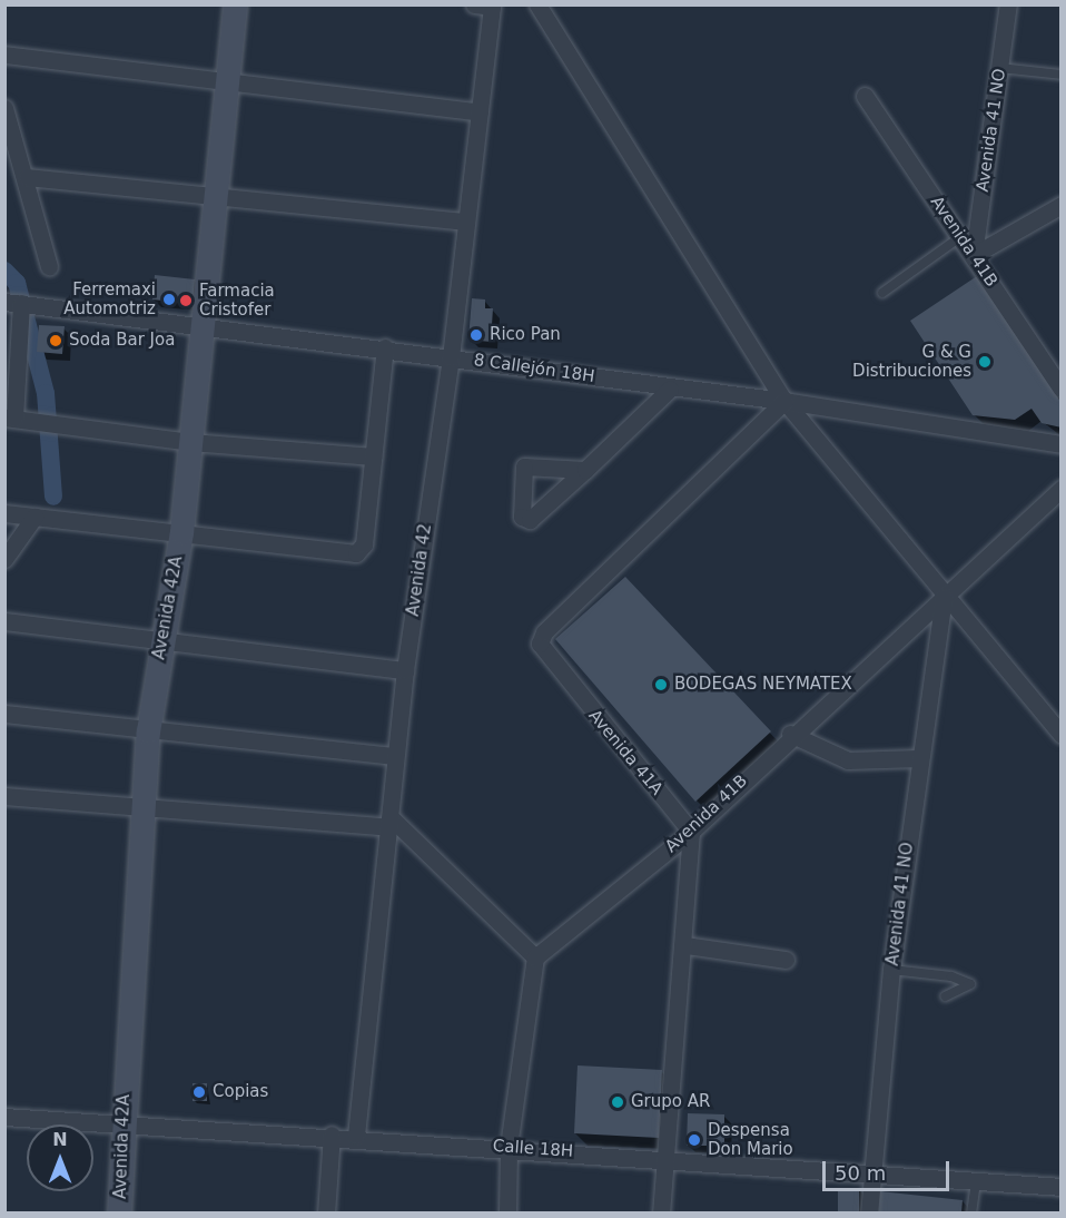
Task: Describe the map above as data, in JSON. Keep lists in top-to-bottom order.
{
  "streets": {
    "street": [
      "Avenida 41 NO",
      "Avenida 41B",
      "8 Callejón 18H",
      "Avenida 42",
      "Avenida 42A",
      "Avenida 41A",
      "Calle 18H"
    ]
  },
  "crossings": [
    ["Avenida 41 NO", "Avenida 41B"],
    ["Avenida 41 NO", "Calle 18H"],
    ["Avenida 41B", "Avenida 41A"],
    ["8 Callejón 18H", "Avenida 42"],
    ["8 Callejón 18H", "Avenida 42A"],
    ["8 Callejón 18H", "Avenida 41A"],
    ["Avenida 42", "Calle 18H"],
    ["Avenida 42A", "Calle 18H"]
  ],
  "places": [
    "Ferremaxi Automotriz",
    "Farmacia Cristofer",
    "Rico Pan",
    "Soda Bar Joa",
    "G & G Distribuciones",
    "BODEGAS NEYMATEX",
    "Copias",
    "Grupo AR",
    "Despensa Don Mario"
  ],
  "scale_bar": "50 m",
  "north": "top"
}
